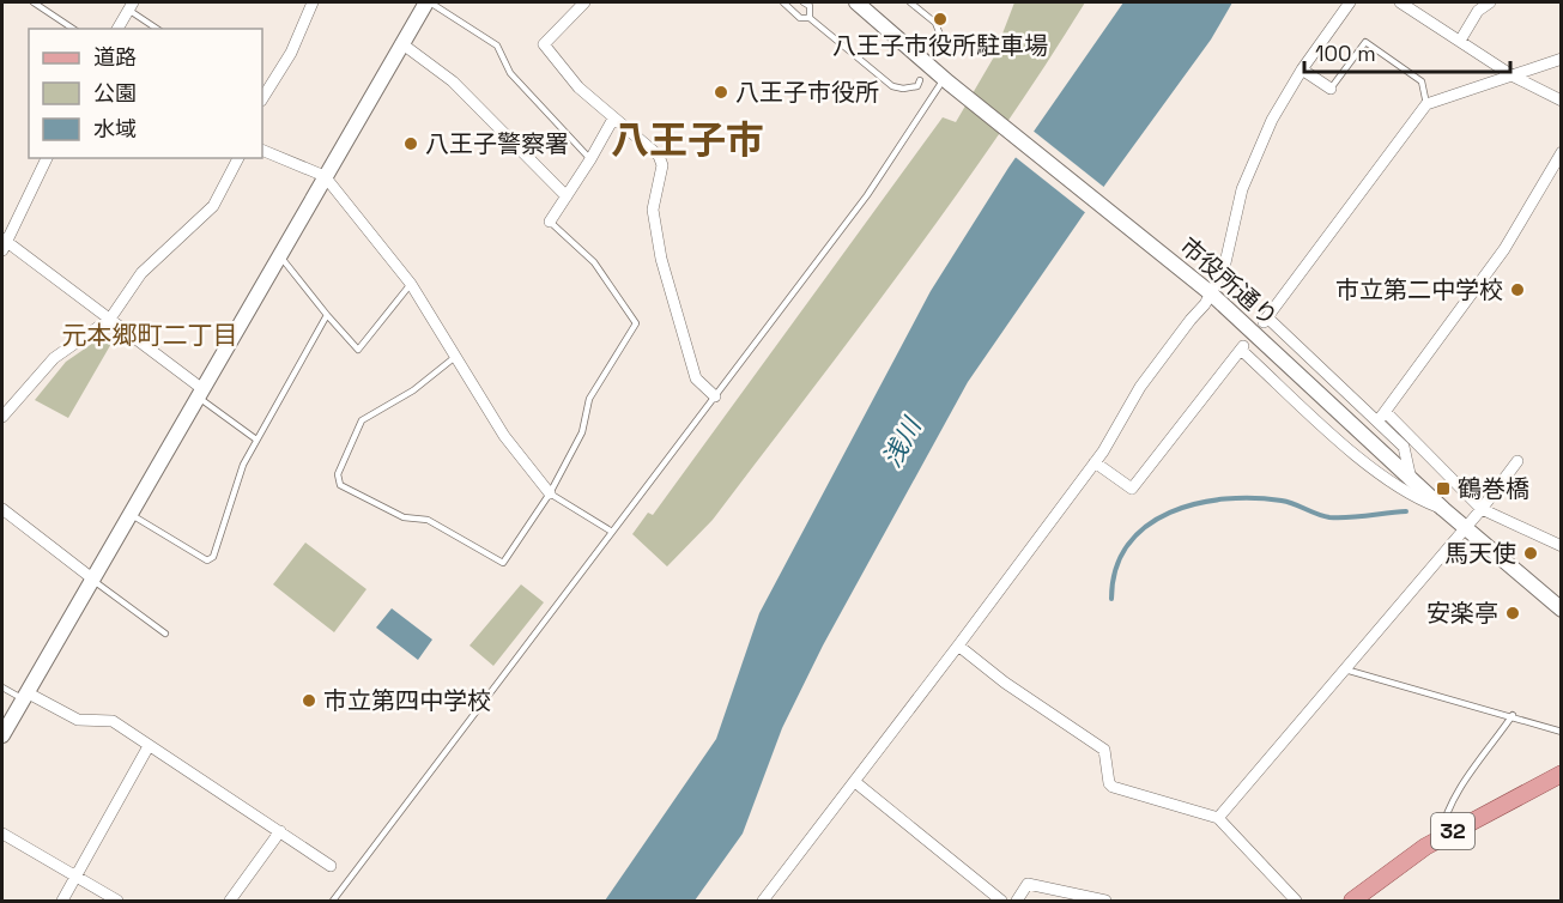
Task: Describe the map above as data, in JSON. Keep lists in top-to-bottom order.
{
  "streets": {
    "main road": ["32"],
    "street": ["市役所通り"]
  },
  "districts": ["八王子市", "元本郷町二丁目"],
  "water": ["浅川"],
  "places": {
    "other": [
      "八王子市役所駐車場",
      "八王子市役所",
      "八王子警察署",
      "市立第二中学校",
      "馬天使",
      "安楽亭",
      "市立第四中学校"
    ],
    "transit": ["鶴巻橋"]
  },
  "legend": ["道路", "公園", "水域"],
  "scale_bar": "100 m"
}
